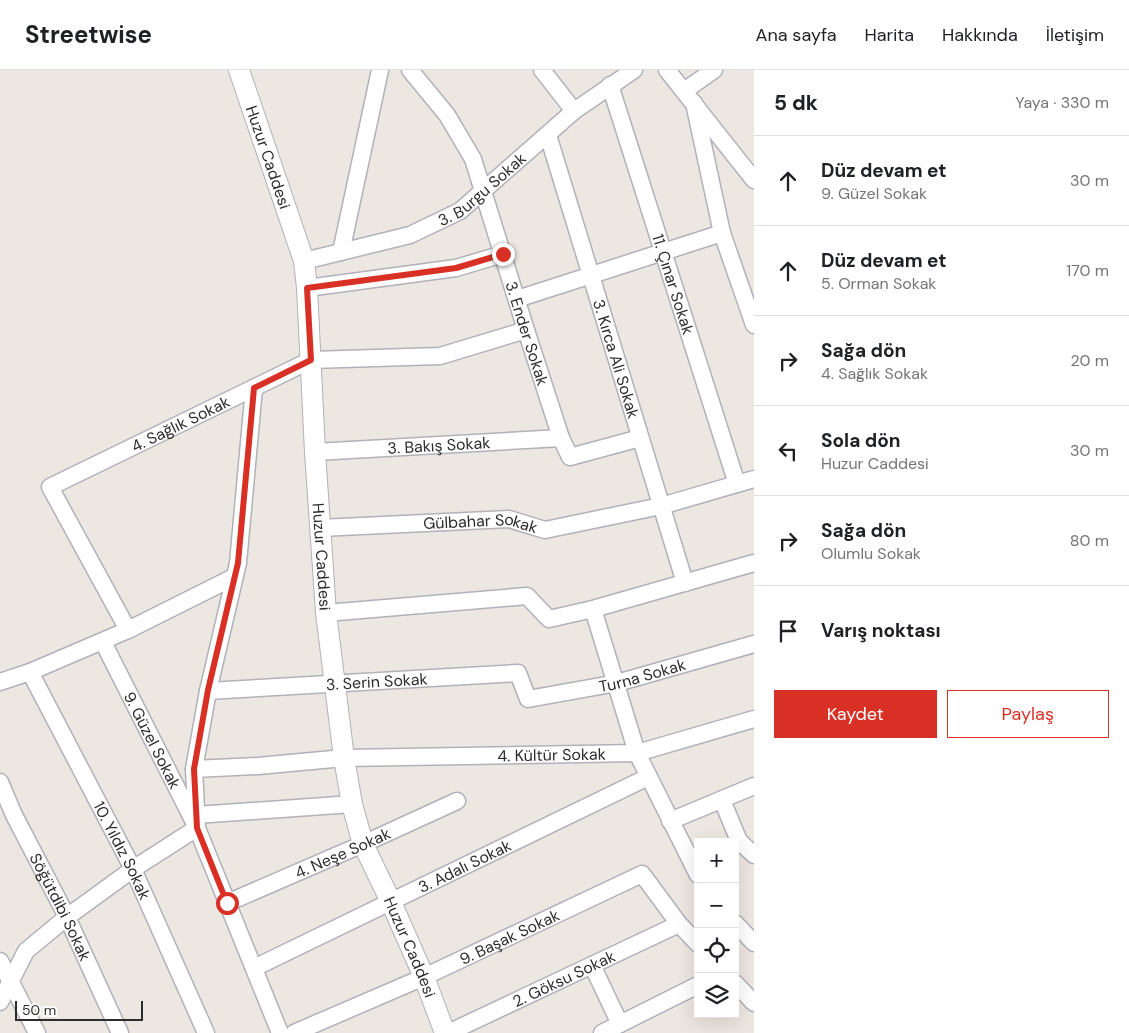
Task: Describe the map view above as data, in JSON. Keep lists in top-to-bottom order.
{
  "streets": {
    "street": [
      "Huzur Caddesi",
      "3. Burgu Sokak",
      "11. Çınar Sokak",
      "3. Ender Sokak",
      "3. Kırca Ali Sokak",
      "4. Sağlık Sokak",
      "3. Bakış Sokak",
      "Gülbahar Sokak",
      "Turna Sokak",
      "3. Serin Sokak",
      "9. Güzel Sokak",
      "4. Kültür Sokak",
      "10. Yıldız Sokak",
      "4. Neşe Sokak",
      "3. Adalı Sokak",
      "Söğütdibi Sokak",
      "9. Başak Sokak",
      "2. Göksu Sokak"
    ]
  },
  "crossings": [
    ["Huzur Caddesi", "3. Burgu Sokak"],
    ["Huzur Caddesi", "4. Sağlık Sokak"],
    ["Huzur Caddesi", "3. Bakış Sokak"],
    ["Huzur Caddesi", "Gülbahar Sokak"],
    ["Huzur Caddesi", "3. Serin Sokak"],
    ["Huzur Caddesi", "4. Kültür Sokak"],
    ["Huzur Caddesi", "4. Neşe Sokak"],
    ["Huzur Caddesi", "3. Adalı Sokak"],
    ["Huzur Caddesi", "9. Başak Sokak"],
    ["Huzur Caddesi", "2. Göksu Sokak"],
    ["3. Burgu Sokak", "11. Çınar Sokak"],
    ["3. Burgu Sokak", "3. Ender Sokak"],
    ["3. Burgu Sokak", "3. Kırca Ali Sokak"],
    ["11. Çınar Sokak", "Gülbahar Sokak"],
    ["3. Ender Sokak", "3. Kırca Ali Sokak"],
    ["3. Ender Sokak", "3. Bakış Sokak"],
    ["3. Kırca Ali Sokak", "Gülbahar Sokak"],
    ["Turna Sokak", "3. Serin Sokak"],
    ["9. Güzel Sokak", "4. Neşe Sokak"],
    ["9. Güzel Sokak", "3. Adalı Sokak"],
    ["9. Başak Sokak", "2. Göksu Sokak"]
  ],
  "scale_bar": "50 m",
  "page": {
    "header": "Streetwise",
    "nav": [
      "Ana sayfa",
      "Harita",
      "Hakkında",
      "İletişim"
    ],
    "heading": ["5 dk", "Yaya · 330 m"],
    "list": [
      ["Düz devam et", "9. Güzel Sokak", "30 m"],
      ["Düz devam et", "5. Orman Sokak", "170 m"],
      ["Sağa dön", "4. Sağlık Sokak", "20 m"],
      ["Sola dön", "Huzur Caddesi", "30 m"],
      ["Sağa dön", "Olumlu Sokak", "80 m"],
      "Varış noktası"
    ],
    "buttons": ["Kaydet", "Paylaş"],
    "map_buttons": ["+", "−"],
    "scale": "50 m"
  }
}
